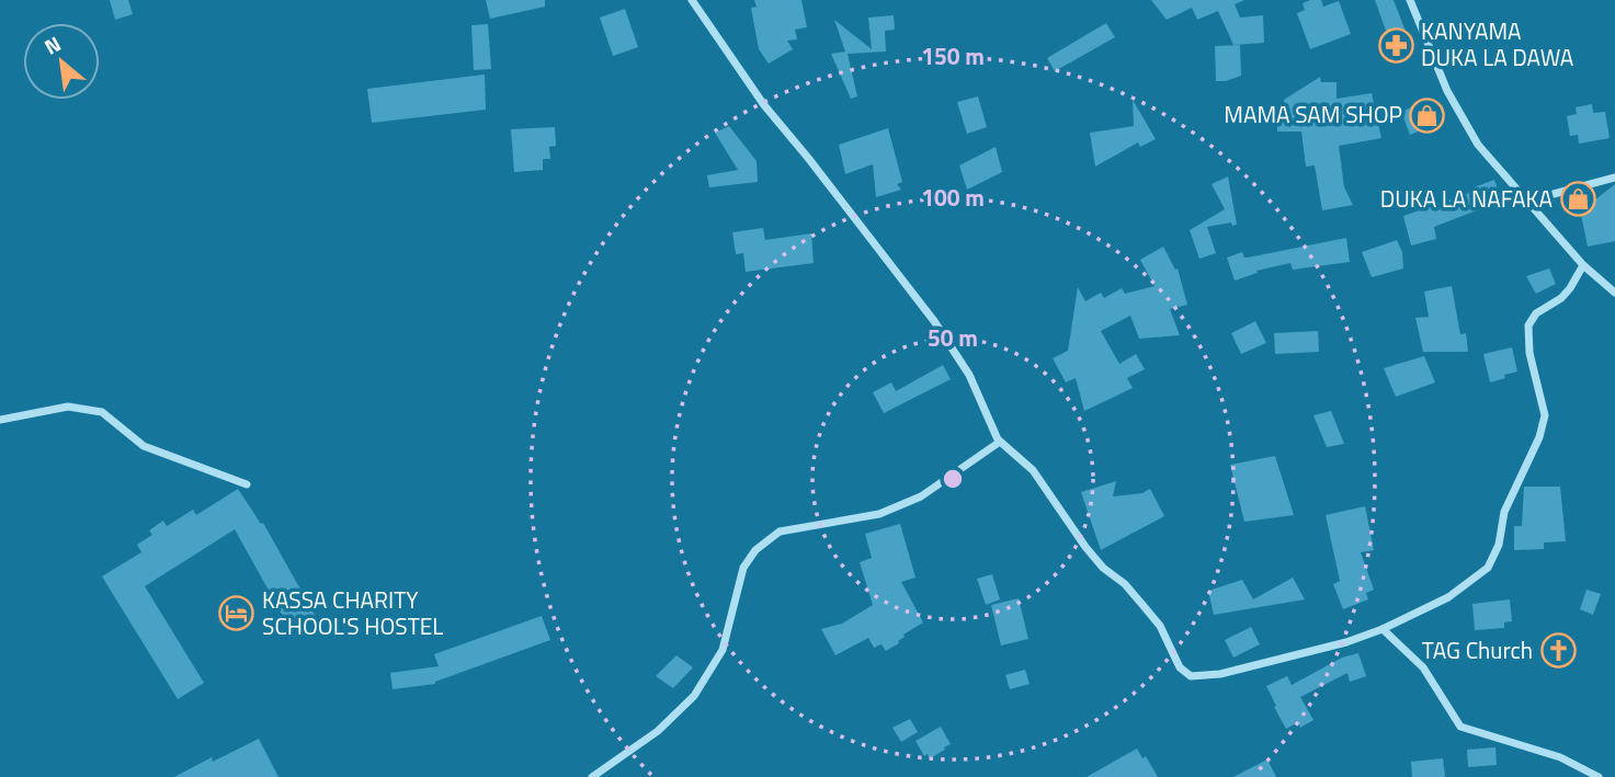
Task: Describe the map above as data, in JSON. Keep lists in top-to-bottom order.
{
  "places": {
    "pharmacy": ["KANYAMA DUKA LA DAWA"],
    "shop": ["MAMA SAM SHOP", "DUKA LA NAFAKA"],
    "hotel": ["KASSA CHARITY SCHOOL'S HOSTEL"],
    "church": ["TAG Church"]
  },
  "north": "top left",
  "rings": ["150 m", "100 m", "50 m"]
}
